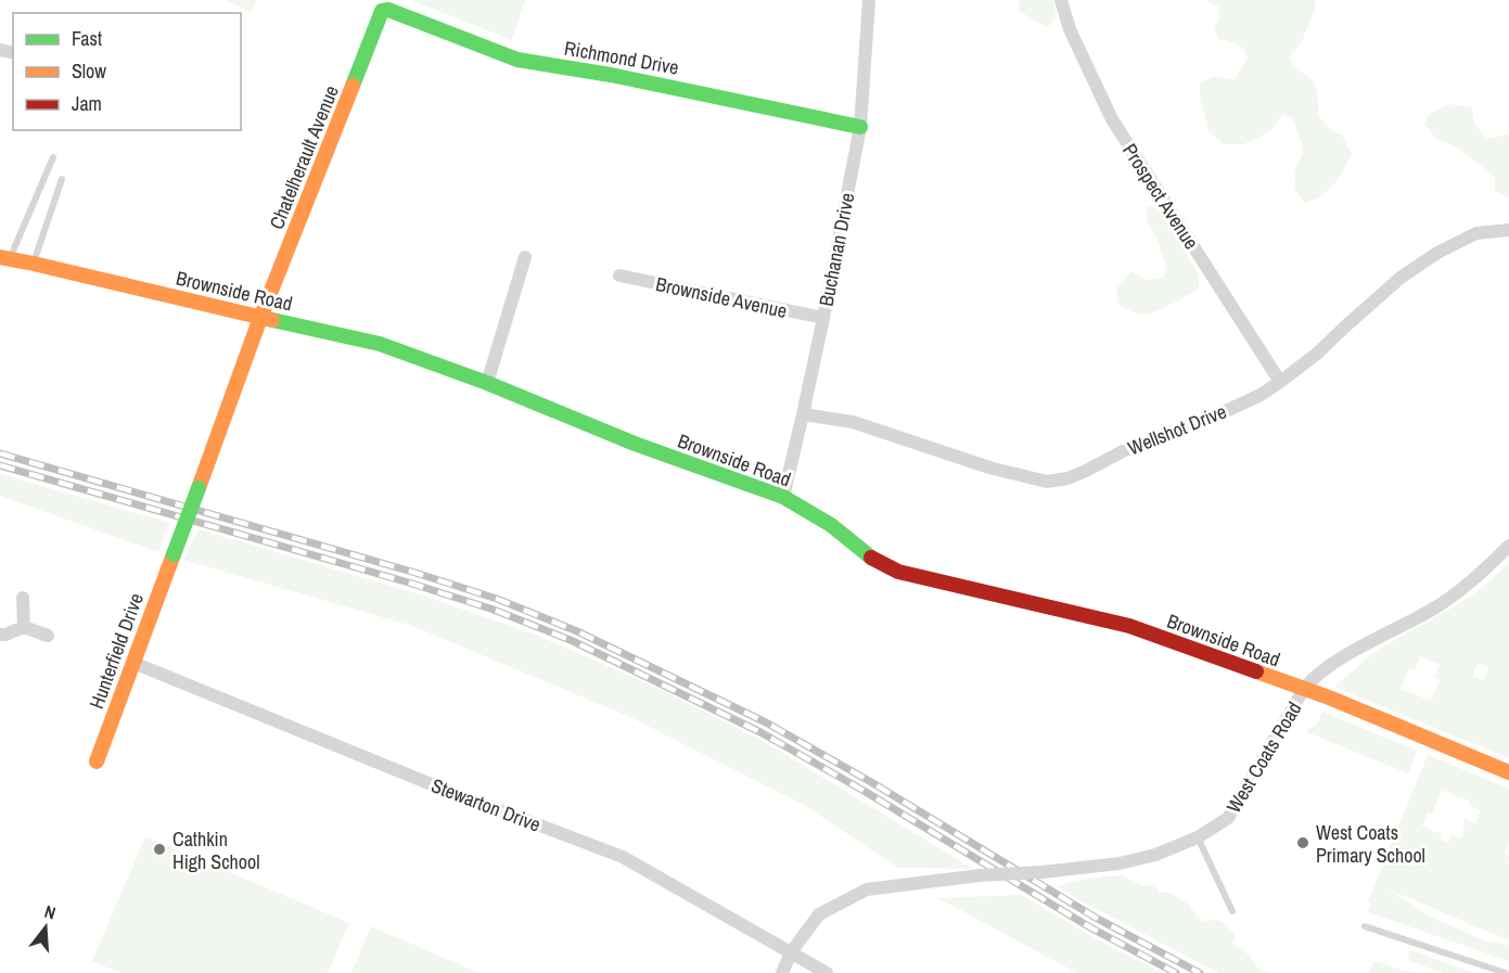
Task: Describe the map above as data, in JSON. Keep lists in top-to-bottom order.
{
  "streets": {
    "street": [
      "Richmond Drive",
      "Chatelherault Avenue",
      "Prospect Avenue",
      "Buchanan Drive",
      "Brownside Road",
      "Brownside Avenue",
      "Wellshot Drive",
      "Hunterfield Drive",
      "West Coats Road",
      "Stewarton Drive"
    ]
  },
  "crossings": [
    ["Richmond Drive", "Chatelherault Avenue"],
    ["Richmond Drive", "Buchanan Drive"],
    ["Chatelherault Avenue", "Brownside Road"],
    ["Chatelherault Avenue", "Hunterfield Drive"],
    ["Prospect Avenue", "Wellshot Drive"],
    ["Buchanan Drive", "Brownside Road"],
    ["Buchanan Drive", "Brownside Avenue"],
    ["Buchanan Drive", "Wellshot Drive"],
    ["Brownside Road", "Hunterfield Drive"],
    ["Brownside Road", "West Coats Road"],
    ["Hunterfield Drive", "Stewarton Drive"],
    ["West Coats Road", "Stewarton Drive"]
  ],
  "places": ["West Coats Primary School", "Cathkin High School"],
  "legend": ["Fast", "Slow", "Jam"],
  "north": "top"
}
